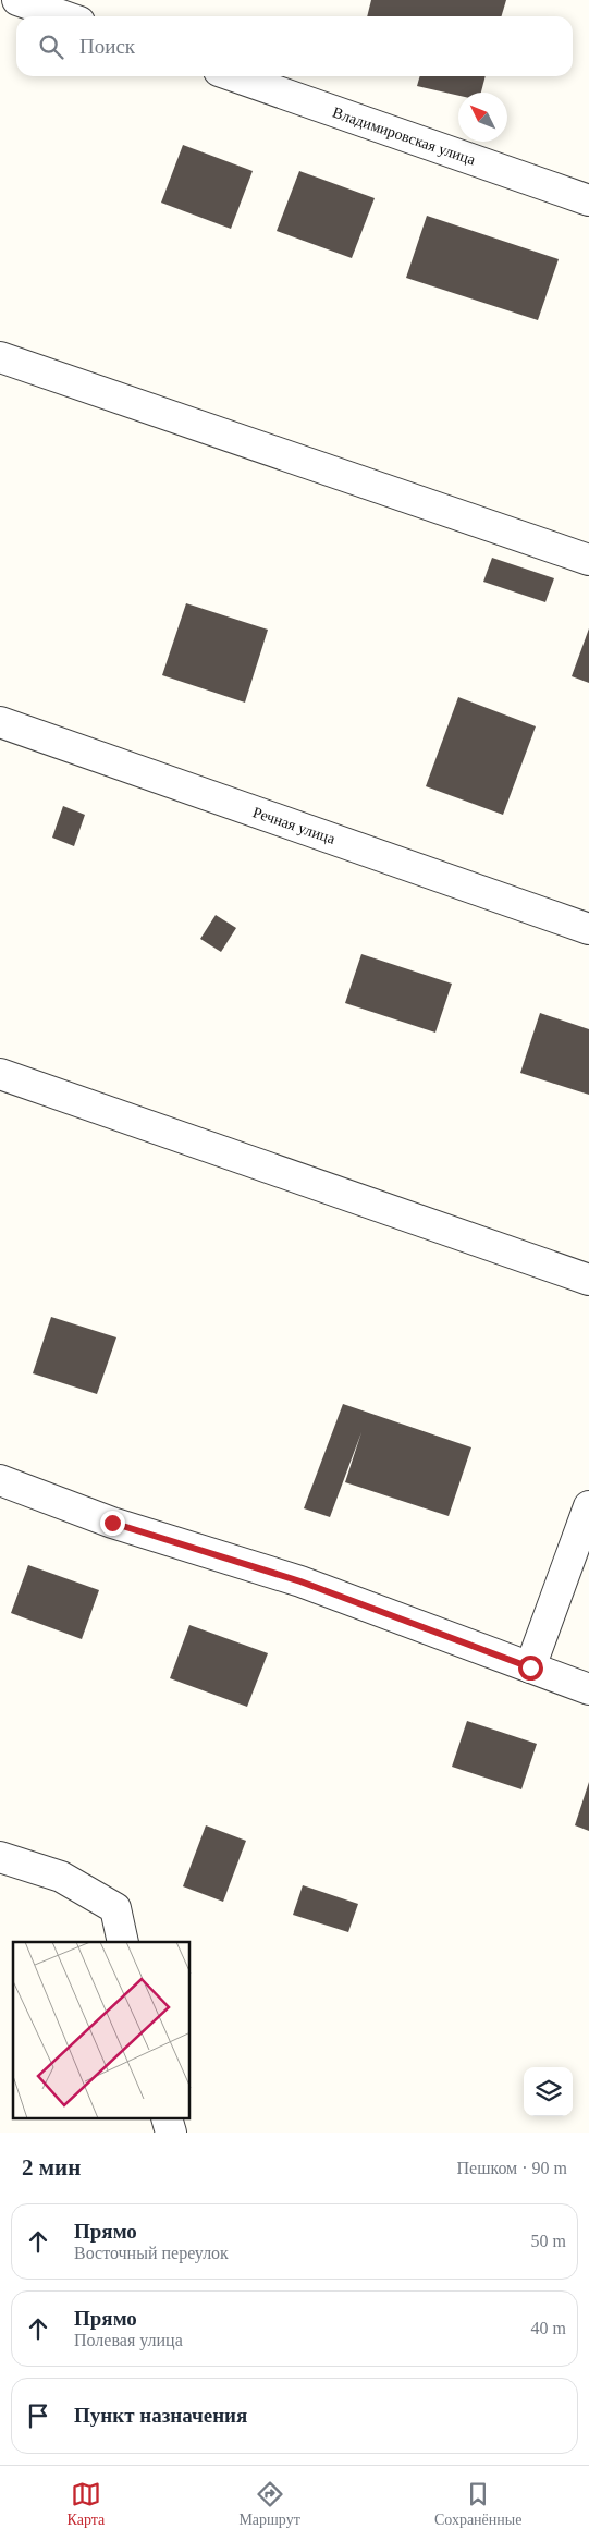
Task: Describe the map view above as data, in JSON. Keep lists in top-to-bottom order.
{
  "streets": {
    "street": ["Владимировская улица", "Речная улица"]
  },
  "north": "top left",
  "page": {
    "search": "Поиск",
    "heading": ["2 мин", "Пешком · 90 m"],
    "list": [
      ["Прямо", "Восточный переулок", "50 m"],
      ["Прямо", "Полевая улица", "40 m"],
      "Пункт назначения"
    ],
    "nav": ["Карта", "Маршрут", "Сохранённые"]
  }
}
